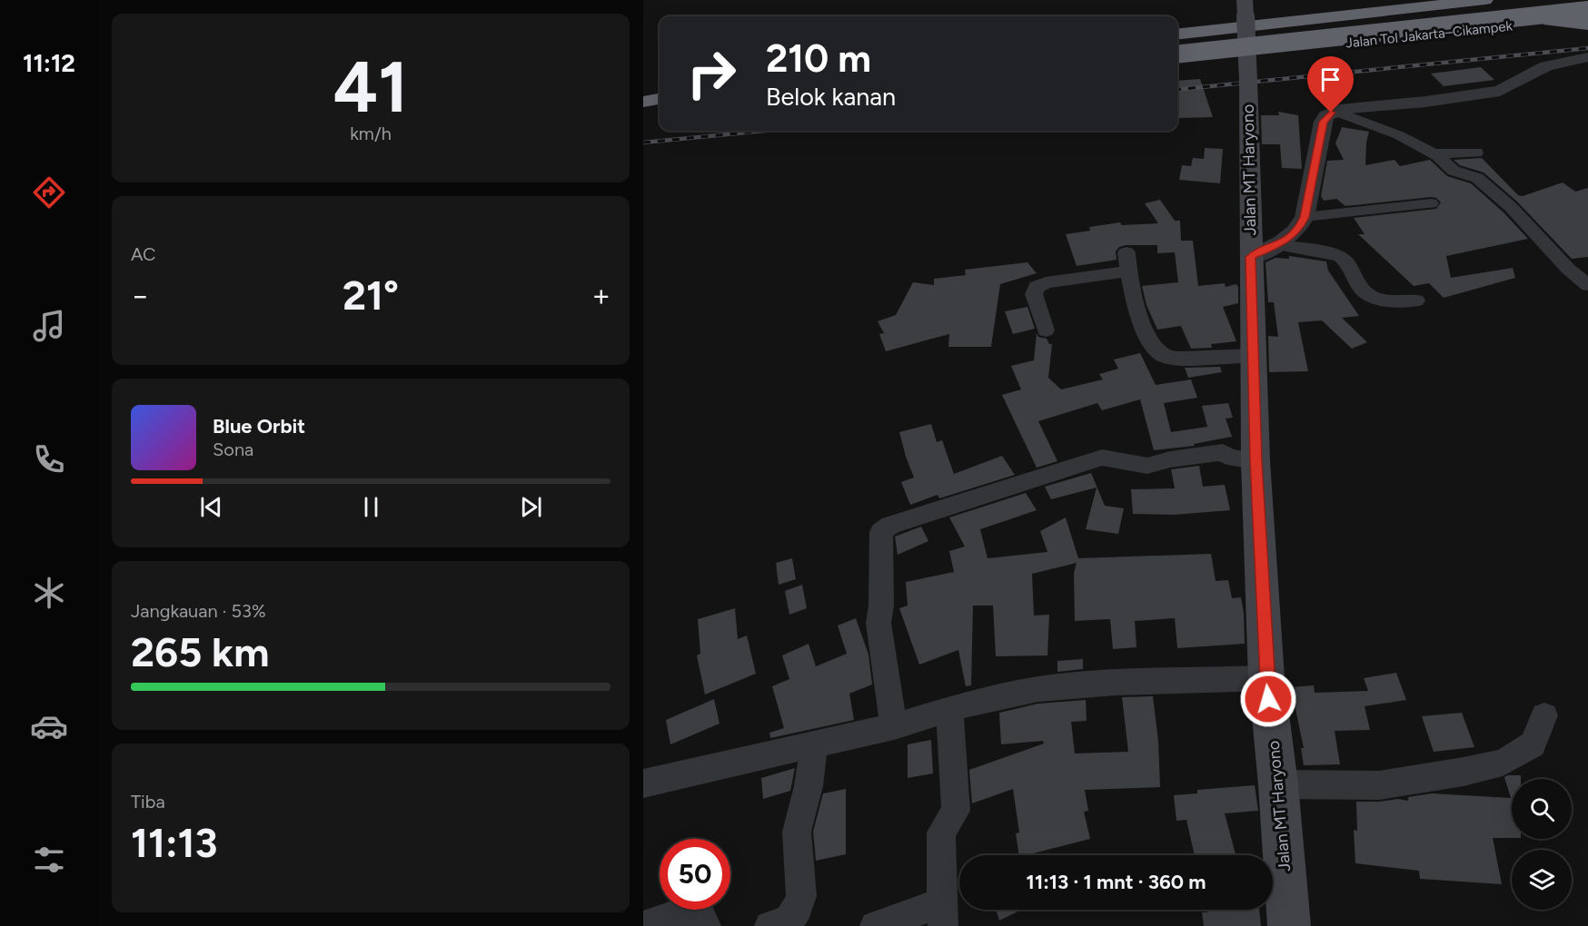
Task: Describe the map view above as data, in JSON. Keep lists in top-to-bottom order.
{
  "streets": {
    "highway": ["Jalan Tol Jakarta–Cikampek"],
    "main road": ["Jalan MT Haryono"]
  },
  "page": {
    "tabs": "11:12",
    "tile": [
      ["41", "km/h"],
      "AC",
      ["Jangkauan · 53%", "265 km"],
      ["Tiba", "11:13"]
    ],
    "turn": ["210 m", "Belok kanan"],
    "heat": ["−", "21°", "+"],
    "song": ["Blue Orbit", "Sona"],
    "limit": "50",
    "trip": "11:13 · 1 mnt · 360 m"
  }
}
